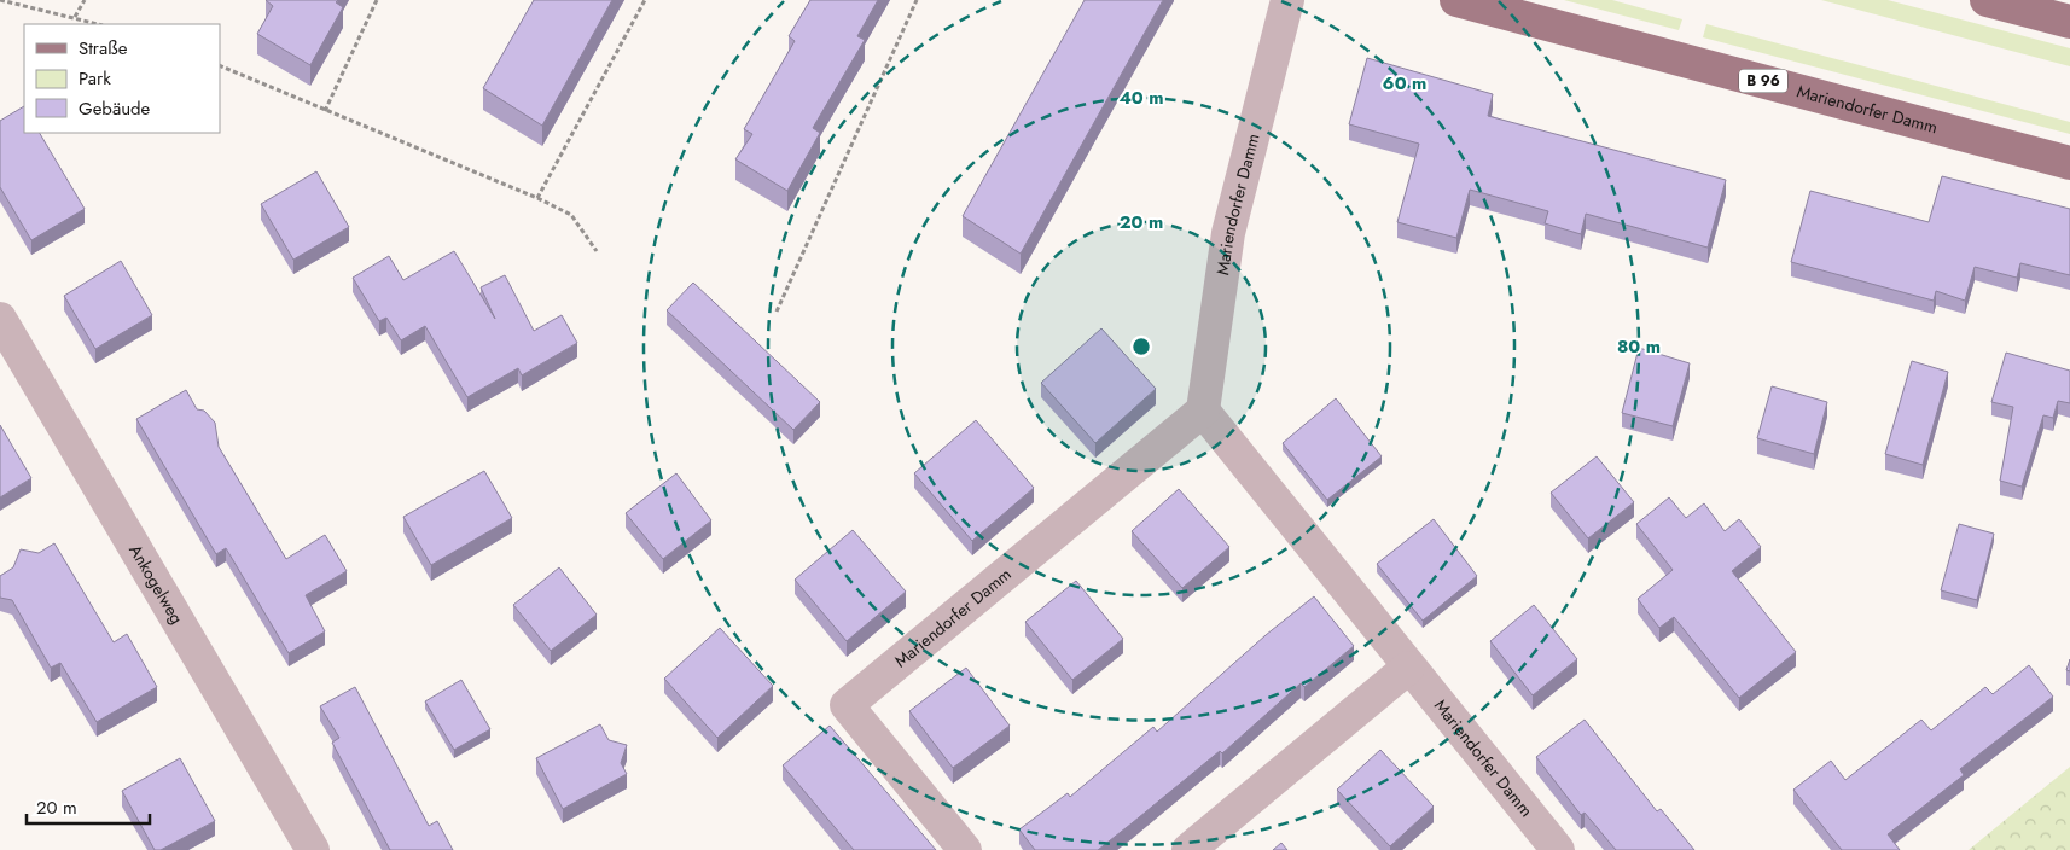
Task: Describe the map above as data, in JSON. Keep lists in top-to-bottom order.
{
  "streets": {
    "main road": ["B 96", "Mariendorfer Damm"],
    "street": ["Ankogelweg"]
  },
  "legend": ["Straße", "Park", "Gebäude"],
  "scale_bar": "20 m",
  "rings": [
    "60 m",
    "40 m",
    "20 m",
    "80 m"
  ]
}
